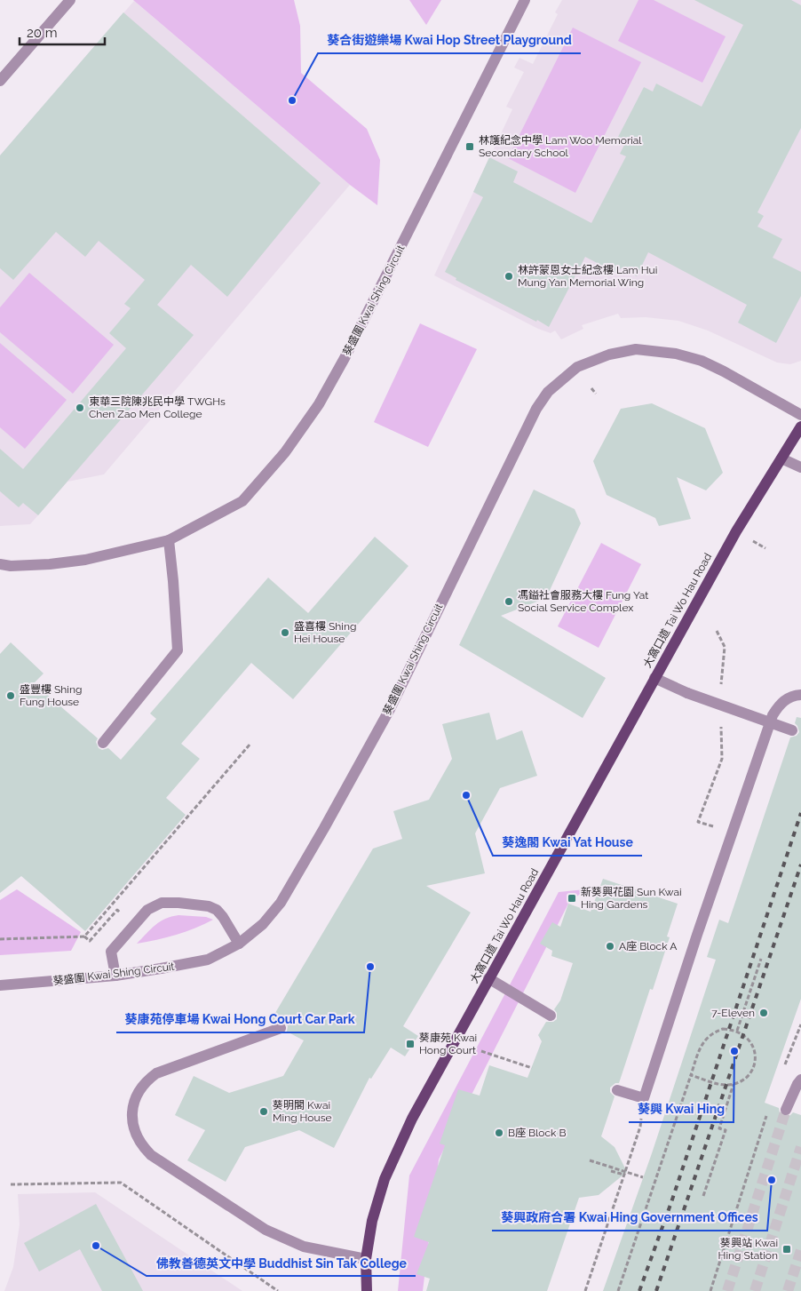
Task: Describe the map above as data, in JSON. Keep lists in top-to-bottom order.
{
  "streets": {
    "main road": ["大窩口道 Tai Wo Hau Road"],
    "street": ["葵盛圍 Kwai Shing Circuit"]
  },
  "places": {
    "other": [
      "葵合街遊樂場 Kwai Hop Street Playground",
      "林許蒙恩女士紀念樓 Lam Hui Mung Yan Memorial Wing",
      "東華三院陳兆民中學 TWGHs Chen Zao Men College",
      "馮鎰社會服務大樓 Fung Yat Social Service Complex",
      "盛喜樓 Shing Hei House",
      "盛豐樓 Shing Fung House",
      "葵逸閣 Kwai Yat House",
      "A座 Block A",
      "葵康苑停車場 Kwai Hong Court Car Park",
      "7-Eleven",
      "葵興 Kwai Hing",
      "葵明閣 Kwai Ming House",
      "B座 Block B",
      "葵興政府合署 Kwai Hing Government Offices",
      "佛教善德英文中學 Buddhist Sin Tak College"
    ],
    "transit": [
      "林護紀念中學 Lam Woo Memorial Secondary School",
      "新葵興花園 Sun Kwai Hing Gardens",
      "葵康苑 Kwai Hong Court",
      "葵興站 Kwai Hing Station"
    ]
  },
  "scale_bar": "20 m"
}
